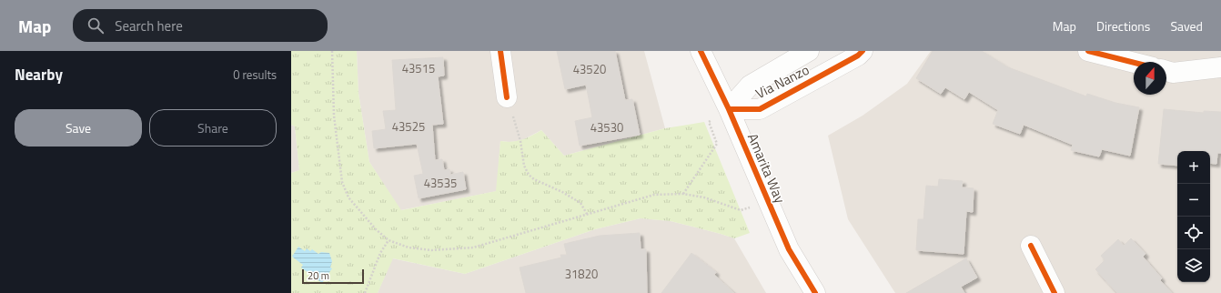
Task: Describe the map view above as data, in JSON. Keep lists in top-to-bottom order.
{
  "streets": {
    "street": ["Via Nanzo", "Amarita Way"]
  },
  "crossings": [
    ["Via Nanzo", "Amarita Way"]
  ],
  "house_numbers": [
    "43515",
    "43520",
    "43525",
    "43530",
    "43535",
    "31820"
  ],
  "scale_bar": "20 m",
  "north": "top",
  "page": {
    "header": "Map",
    "search": "Search here",
    "nav": ["Map", "Directions", "Saved"],
    "heading": ["Nearby", "0 results"],
    "buttons": ["Save", "Share"],
    "map_buttons": ["+", "−"],
    "scale": "20 m"
  }
}
